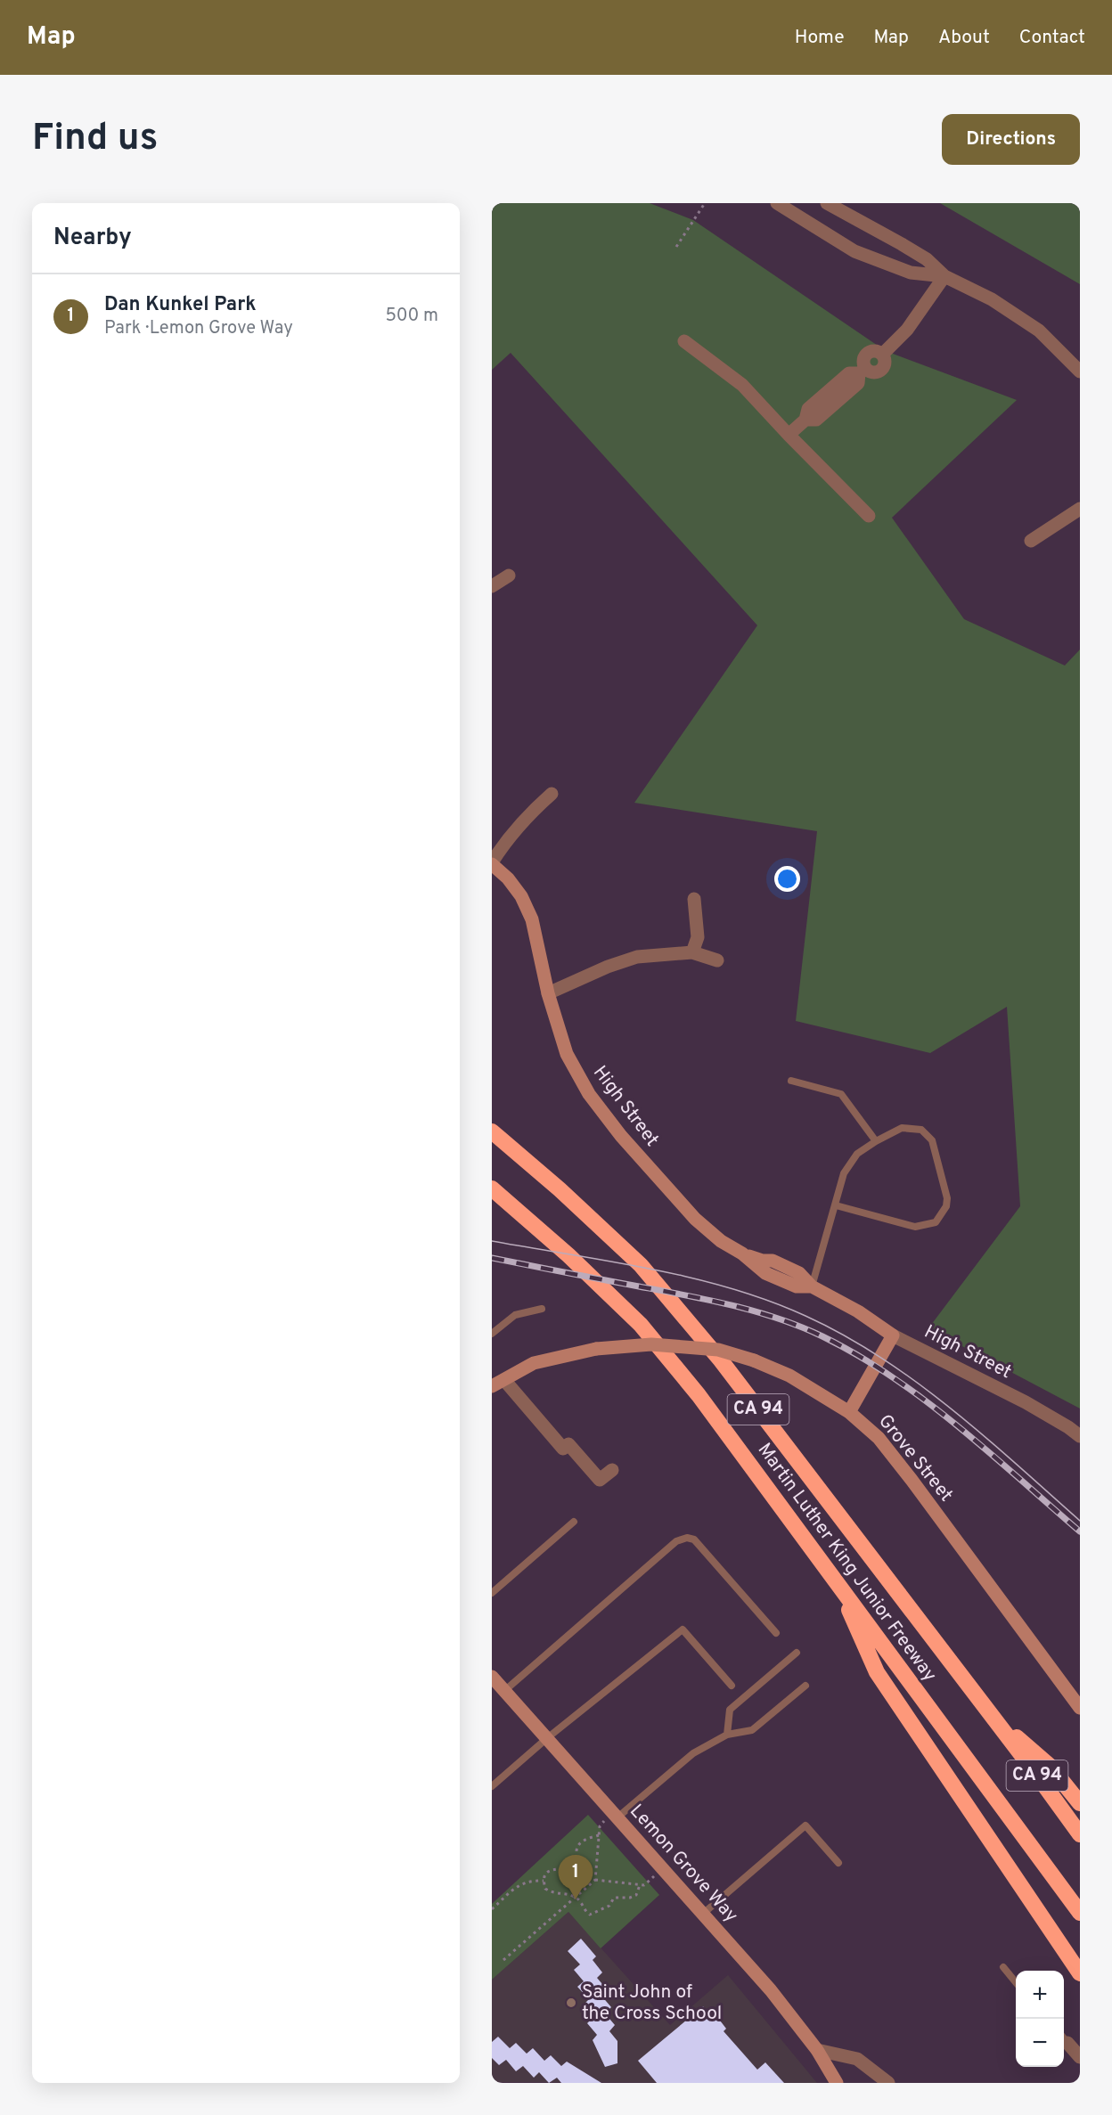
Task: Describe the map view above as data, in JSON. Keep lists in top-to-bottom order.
{
  "streets": {
    "highway": ["CA 94", "Martin Luther King Junior Freeway"],
    "main road": ["High Street", "Grove Street", "Lemon Grove Way"]
  },
  "places": ["Saint John of the Cross School"],
  "page": {
    "header": "Map",
    "nav": [
      "Home",
      "Map",
      "About",
      "Contact"
    ],
    "buttons": "Directions",
    "title": "Find us",
    "heading": "Nearby",
    "list": [
      {
        "mark": "1",
        "name": "Dan Kunkel Park",
        "note": "Park · Lemon Grove Way",
        "value": "500 m"
      }
    ],
    "pins": "1",
    "map_buttons": ["+", "−"]
  }
}
